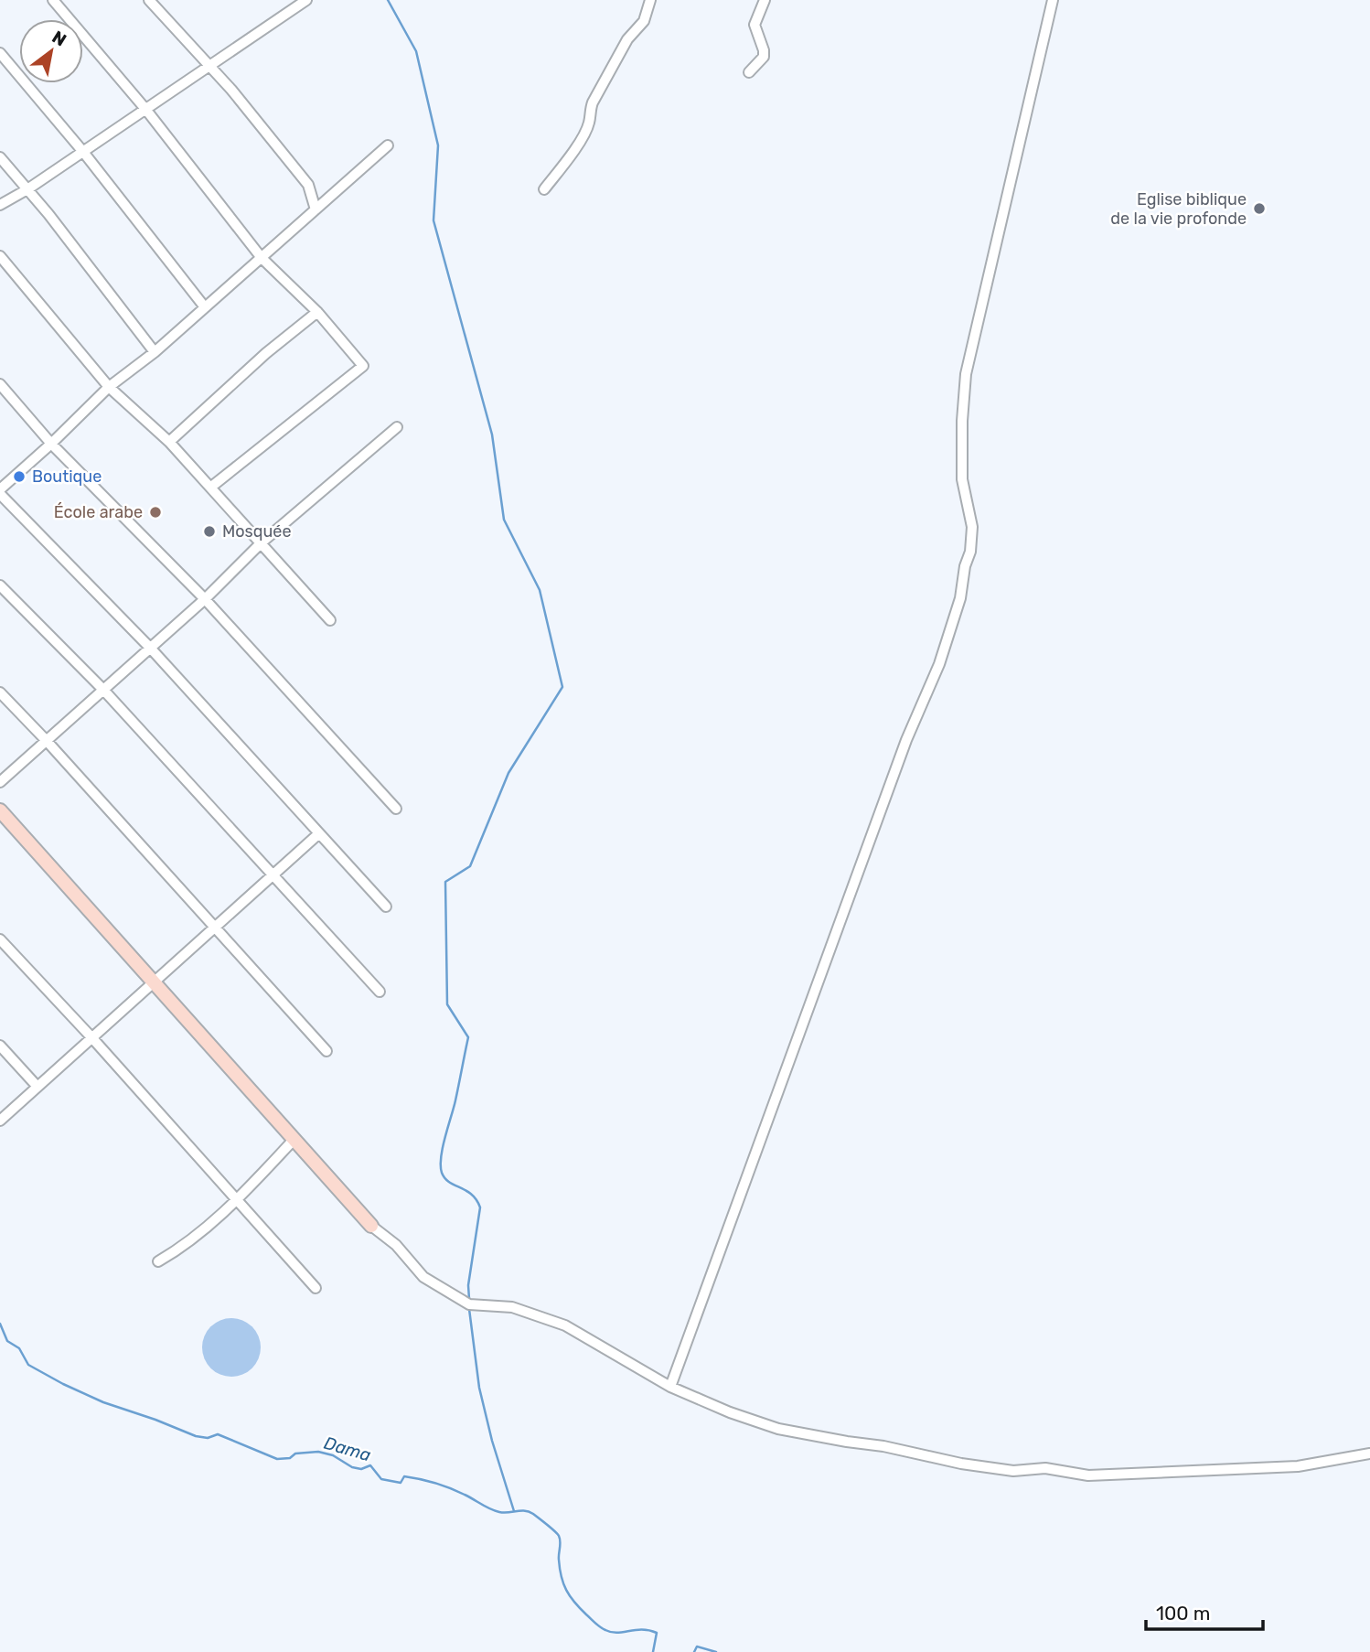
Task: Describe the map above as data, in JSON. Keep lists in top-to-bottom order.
{
  "water": ["Dama"],
  "places": [
    "Eglise biblique de la vie profonde",
    "Boutique",
    "École arabe",
    "Mosquée"
  ],
  "scale_bar": "100 m",
  "north": "top right"
}
